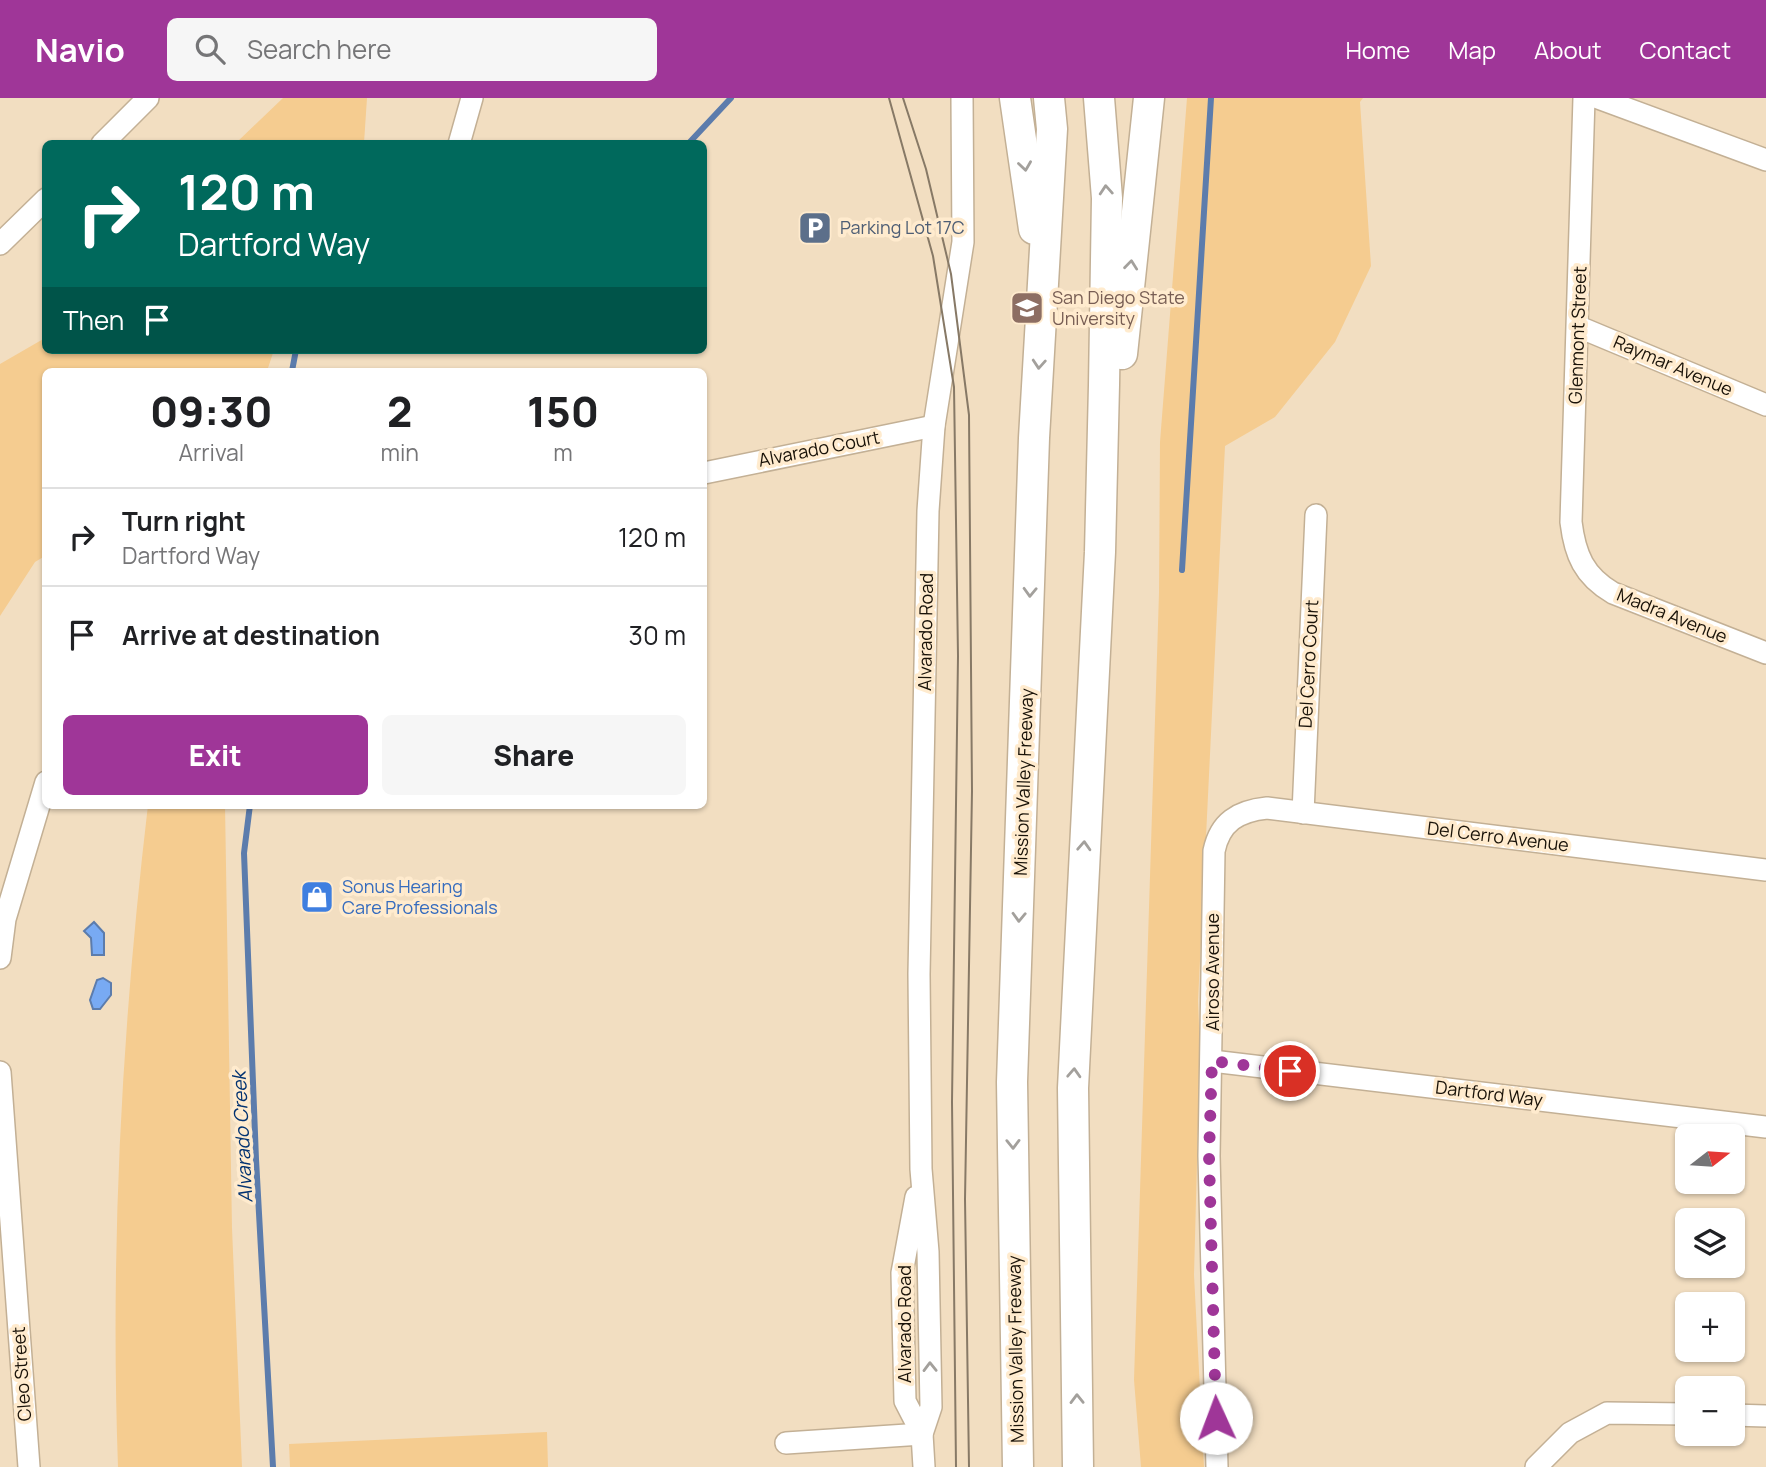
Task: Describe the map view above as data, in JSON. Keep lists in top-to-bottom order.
{
  "streets": {
    "highway": ["Mission Valley Freeway"],
    "street": [
      "Glenmont Street",
      "Raymar Avenue",
      "Alvarado Court",
      "Madra Avenue",
      "Alvarado Road",
      "Del Cerro Court",
      "Del Cerro Avenue",
      "Airoso Avenue",
      "Dartford Way",
      "Cleo Street"
    ]
  },
  "crossings": [
    ["Glenmont Street", "Raymar Avenue"],
    ["Glenmont Street", "Madra Avenue"],
    ["Alvarado Court", "Alvarado Road"],
    ["Del Cerro Court", "Del Cerro Avenue"],
    ["Del Cerro Avenue", "Airoso Avenue"],
    ["Airoso Avenue", "Dartford Way"]
  ],
  "water": ["Alvarado Creek"],
  "places": {
    "parking": ["Parking Lot 17C"],
    "school or university": ["San Diego State University"],
    "shop": ["Sonus Hearing Care Professionals"]
  },
  "north": "right",
  "page": {
    "header": "Navio",
    "search": "Search here",
    "nav": [
      "Home",
      "Map",
      "About",
      "Contact"
    ],
    "turn": ["120 m", "Dartford Way"],
    "then": "Then",
    "eta": [
      "09:30",
      "Arrival",
      "2",
      "min",
      "150",
      "m"
    ],
    "list": [
      {
        "name": "Turn right",
        "note": "Dartford Way",
        "value": "120 m"
      },
      {
        "name": "Arrive at destination",
        "value": "30 m"
      }
    ],
    "buttons": ["Exit", "Share"],
    "map_buttons": ["+", "−"]
  }
}
